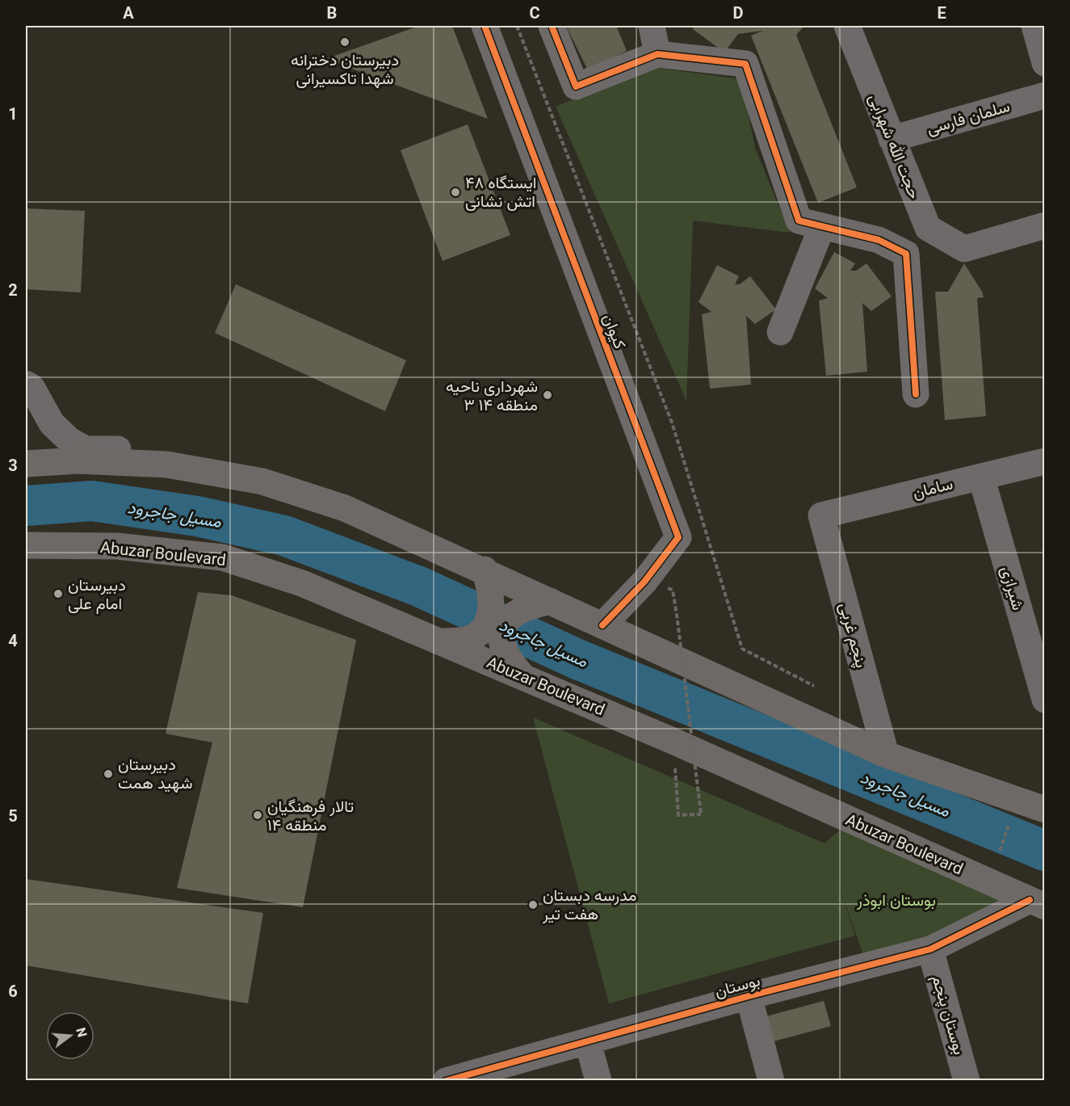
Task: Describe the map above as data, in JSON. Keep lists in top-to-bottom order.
{
  "streets": {
    "main road": ["Abuzar Boulevard"],
    "street": [
      "سلمان فارسی",
      "حجت الله شهرابی",
      "کیوان",
      "سامان",
      "شیرازی",
      "پنجم غربی",
      "بوستان",
      "بوستان پنجم"
    ]
  },
  "crossings": [
    ["سلمان فارسی", "حجت الله شهرابی"],
    ["سامان", "شیرازی"],
    ["سامان", "پنجم غربی"],
    ["Abuzar Boulevard", "بوستان"],
    ["بوستان", "بوستان پنجم"]
  ],
  "water": ["مسیل جاجرود"],
  "parks": ["بوستان ابوذر"],
  "places": [
    "دبیرستان دخترانه شهدا تاکسیرانی",
    "ایستگاه ۴۸ اتش نشانی",
    "شهرداری ناحیه ۳ منطقه ۱۴",
    "دبیرستان امام علی",
    "دبیرستان شهید همت",
    "تالار فرهنگیان منطقه ۱۴",
    "مدرسه دبستان هفت تیر"
  ],
  "north": "right",
  "grid": {
    "columns": [
      "A",
      "B",
      "C",
      "D",
      "E"
    ],
    "rows": [
      "1",
      "2",
      "3",
      "4",
      "5",
      "6"
    ]
  }
}
